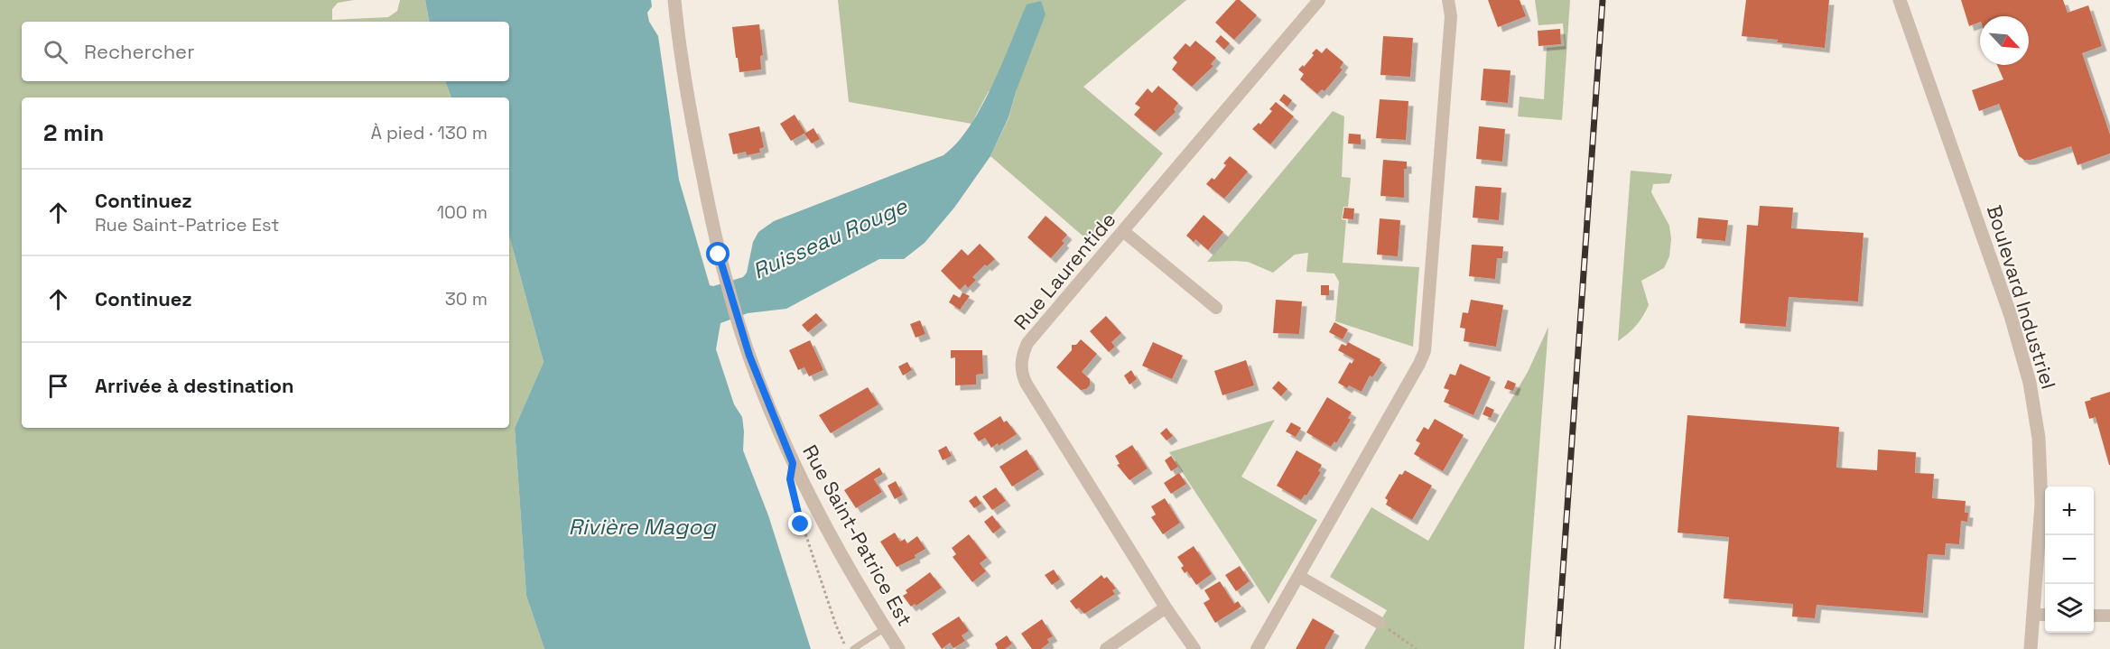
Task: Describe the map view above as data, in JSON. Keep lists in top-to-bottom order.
{
  "streets": {
    "street": ["Rue Laurentide", "Boulevard Industriel", "Rue Saint-Patrice Est"]
  },
  "water": ["Ruisseau Rouge", "Rivière Magog"],
  "north": "bottom right",
  "page": {
    "search": "Rechercher",
    "heading": ["2 min", "À pied · 130 m"],
    "list": [
      ["Continuez", "Rue Saint-Patrice Est", "100 m"],
      ["Continuez", "30 m"],
      "Arrivée à destination"
    ],
    "map_buttons": ["+", "−"]
  }
}
